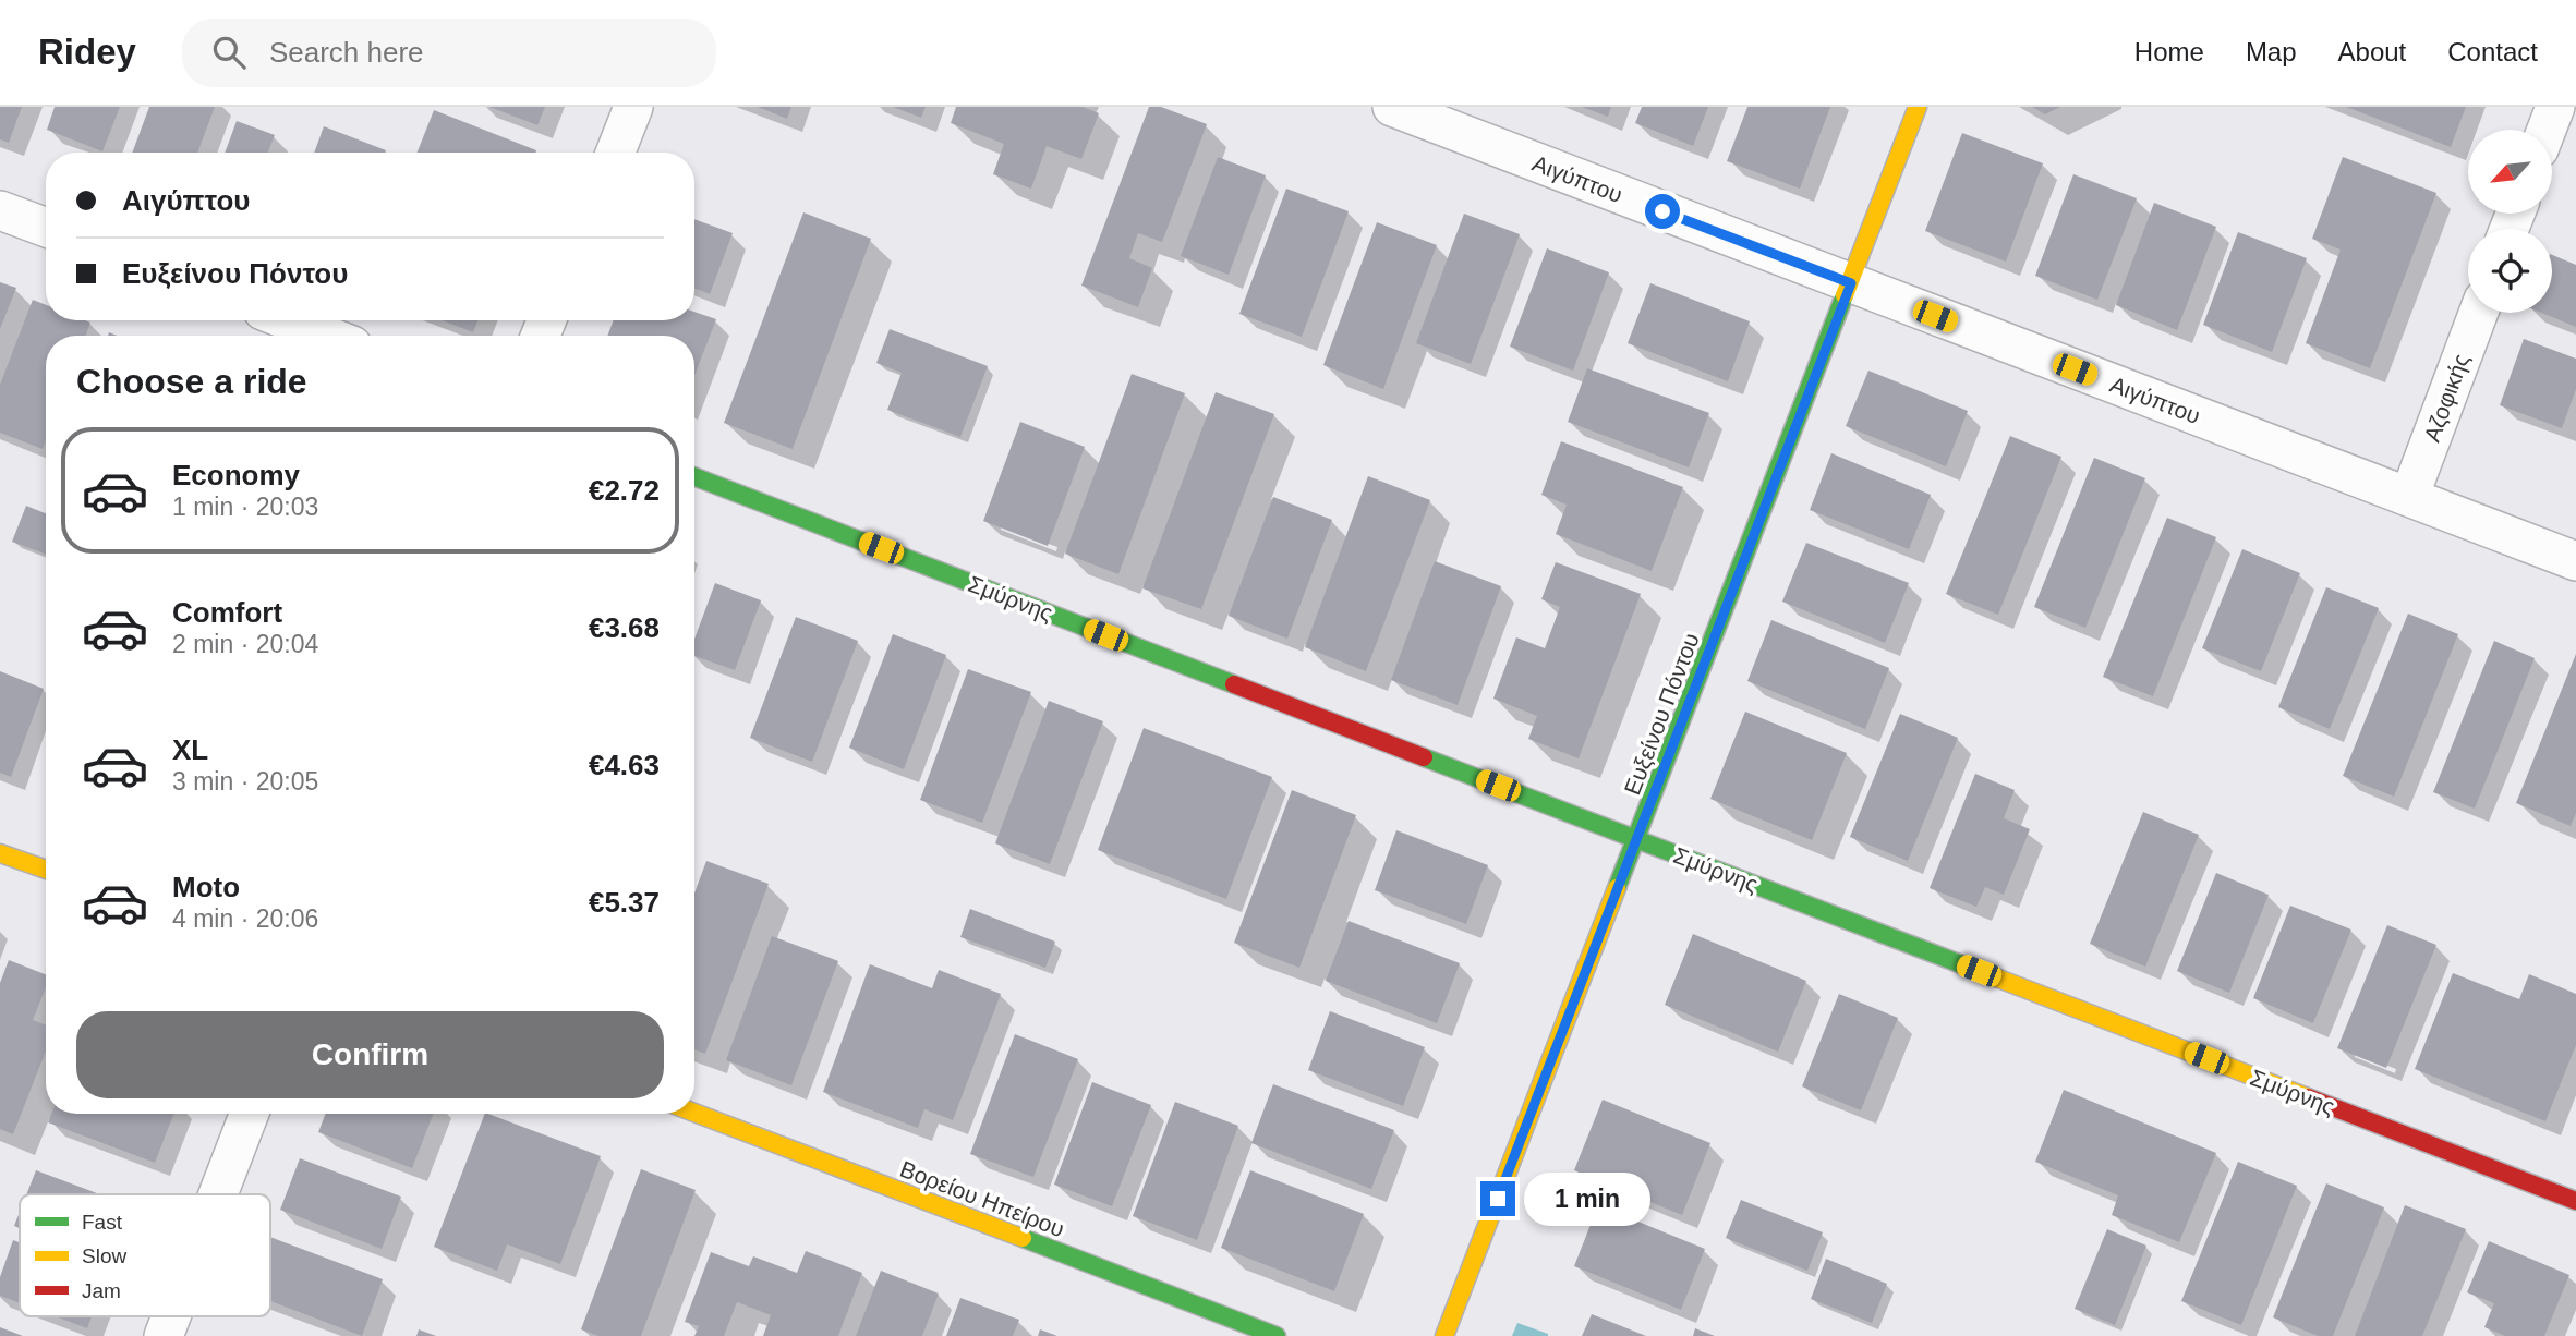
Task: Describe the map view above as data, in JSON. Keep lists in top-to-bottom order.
{
  "streets": {
    "street": [
      "Αιγύπτου",
      "Αζοφικής",
      "Σμύρνης",
      "Ευξείνου Πόντου",
      "Βορείου Ηπείρου"
    ]
  },
  "crossings": [
    ["Αιγύπτου", "Αζοφικής"],
    ["Αιγύπτου", "Ευξείνου Πόντου"],
    ["Σμύρνης", "Ευξείνου Πόντου"]
  ],
  "legend": ["Fast", "Slow", "Jam"],
  "north": "bottom left",
  "page": {
    "header": "Ridey",
    "search": "Search here",
    "nav": [
      "Home",
      "Map",
      "About",
      "Contact"
    ],
    "banner": ["Αιγύπτου", "Ευξείνου Πόντου"],
    "heading": "Choose a ride",
    "list": [
      {
        "name": "Economy",
        "note": "1 min · 20:03",
        "value": "€2.72"
      },
      {
        "name": "Comfort",
        "note": "2 min · 20:04",
        "value": "€3.68"
      },
      {
        "name": "XL",
        "note": "3 min · 20:05",
        "value": "€4.63"
      },
      {
        "name": "Moto",
        "note": "4 min · 20:06",
        "value": "€5.37"
      }
    ],
    "buttons": "Confirm",
    "bubble": "1 min"
  }
}
